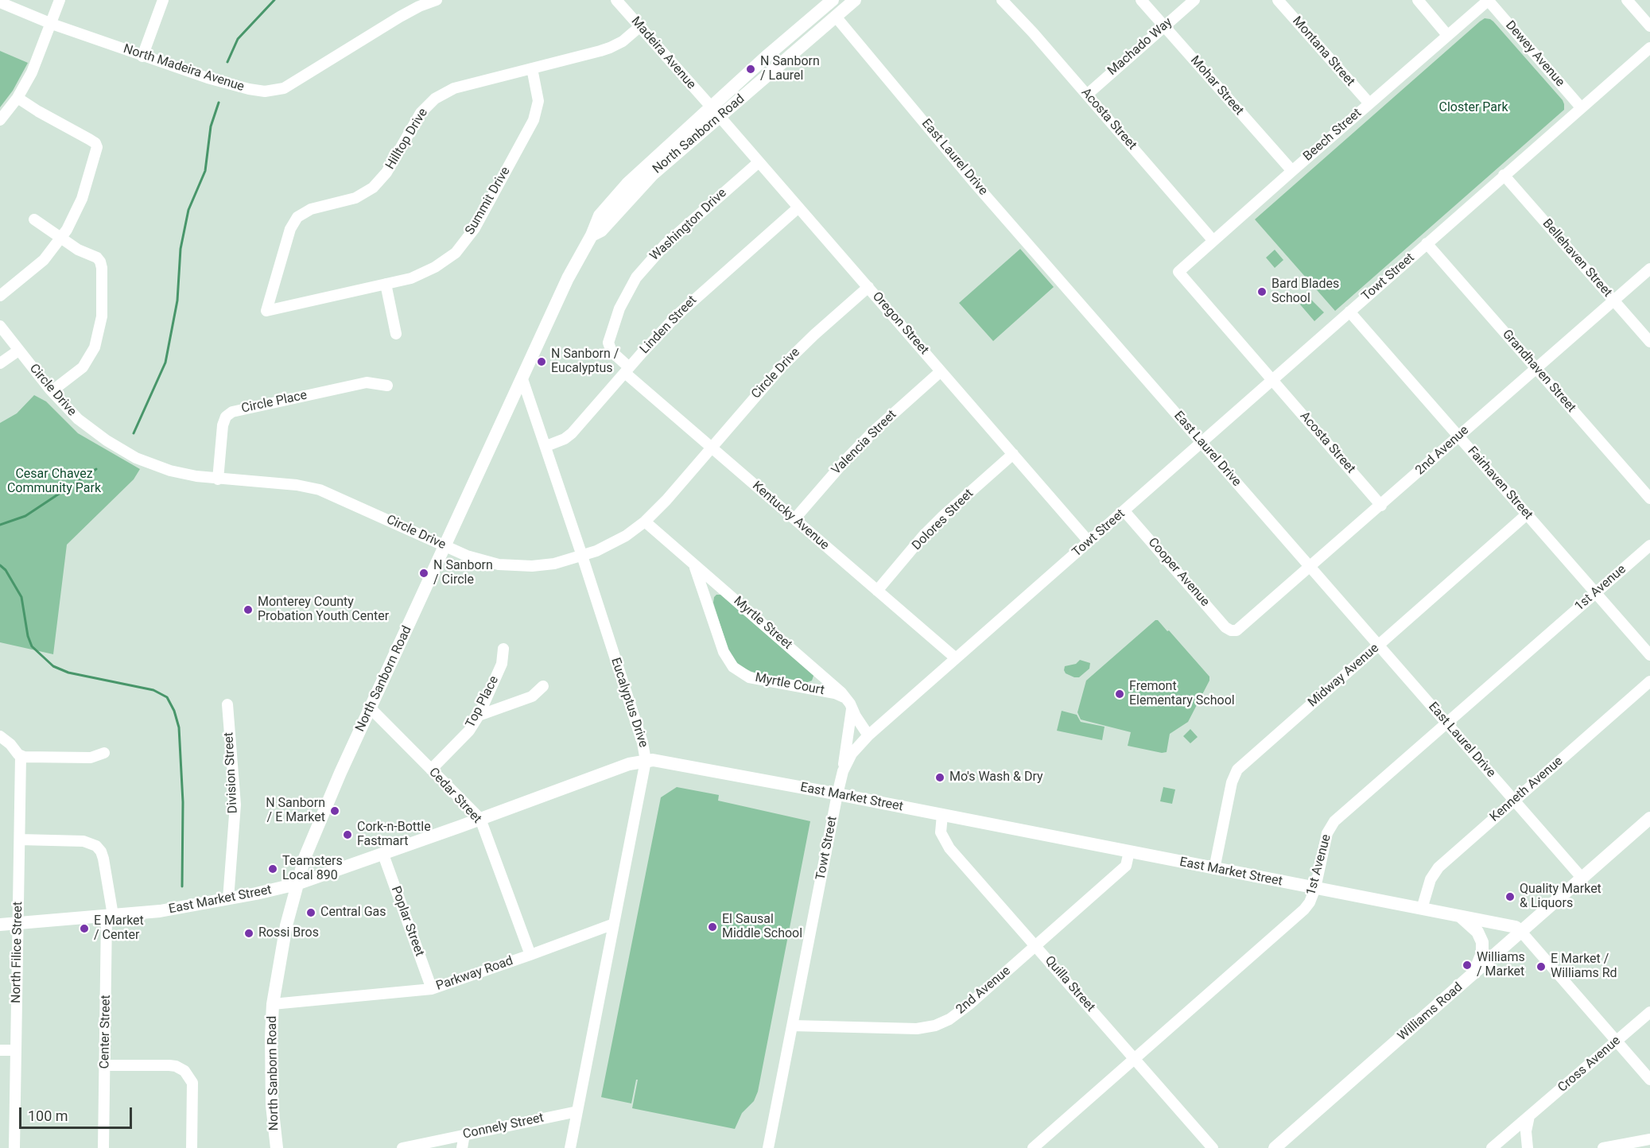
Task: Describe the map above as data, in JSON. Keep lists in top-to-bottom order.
{
  "streets": {
    "main road": [
      "North Sanborn Road",
      "East Laurel Drive",
      "East Market Street",
      "Williams Road"
    ],
    "street": [
      "Machado Way",
      "Montana Street",
      "Madeira Avenue",
      "Dewey Avenue",
      "North Madeira Avenue",
      "Mohar Street",
      "Acosta Street",
      "Beech Street",
      "Hilltop Drive",
      "Summit Drive",
      "Washington Drive",
      "Bellehaven Street",
      "Towt Street",
      "Oregon Street",
      "Linden Street",
      "Grandhaven Street",
      "Circle Drive",
      "Circle Place",
      "Valencia Street",
      "2nd Avenue",
      "Fairhaven Street",
      "Kentucky Avenue",
      "Dolores Street",
      "Cooper Avenue",
      "1st Avenue",
      "Myrtle Street",
      "Midway Avenue",
      "Myrtle Court",
      "Top Place",
      "Eucalyptus Drive",
      "Division Street",
      "Kenneth Avenue",
      "Cedar Street",
      "Poplar Street",
      "North Filice Street",
      "Parkway Road",
      "Quilla Street",
      "Center Street",
      "Cross Avenue",
      "Connely Street"
    ]
  },
  "crossings": [
    ["Machado Way", "Mohar Street"],
    ["Machado Way", "Acosta Street"],
    ["Montana Street", "Beech Street"],
    ["Madeira Avenue", "North Sanborn Road"],
    ["Madeira Avenue", "Hilltop Drive"],
    ["Madeira Avenue", "Oregon Street"],
    ["Dewey Avenue", "Beech Street"],
    ["Dewey Avenue", "Towt Street"],
    ["Mohar Street", "Beech Street"],
    ["Acosta Street", "Beech Street"],
    ["Acosta Street", "Towt Street"],
    ["Acosta Street", "2nd Avenue"],
    ["North Sanborn Road", "East Laurel Drive"],
    ["North Sanborn Road", "Oregon Street"],
    ["North Sanborn Road", "Circle Drive"],
    ["North Sanborn Road", "Eucalyptus Drive"],
    ["North Sanborn Road", "Cedar Street"],
    ["North Sanborn Road", "East Market Street"],
    ["North Sanborn Road", "Parkway Road"],
    ["Hilltop Drive", "Summit Drive"],
    ["East Laurel Drive", "Towt Street"],
    ["East Laurel Drive", "2nd Avenue"],
    ["East Laurel Drive", "1st Avenue"],
    ["East Laurel Drive", "Midway Avenue"],
    ["East Laurel Drive", "Kenneth Avenue"],
    ["East Laurel Drive", "Williams Road"],
    ["Washington Drive", "Oregon Street"],
    ["Washington Drive", "Linden Street"],
    ["Washington Drive", "Kentucky Avenue"],
    ["Bellehaven Street", "Towt Street"],
    ["Bellehaven Street", "2nd Avenue"],
    ["Towt Street", "Oregon Street"],
    ["Towt Street", "Grandhaven Street"],
    ["Towt Street", "2nd Avenue"],
    ["Towt Street", "Fairhaven Street"],
    ["Towt Street", "Kentucky Avenue"],
    ["Towt Street", "Cooper Avenue"],
    ["Towt Street", "Myrtle Street"],
    ["Towt Street", "East Market Street"],
    ["Oregon Street", "Linden Street"],
    ["Oregon Street", "Circle Drive"],
    ["Oregon Street", "Valencia Street"],
    ["Oregon Street", "Dolores Street"],
    ["Linden Street", "Kentucky Avenue"],
    ["Linden Street", "Eucalyptus Drive"],
    ["Grandhaven Street", "2nd Avenue"],
    ["Circle Drive", "Circle Place"],
    ["Circle Drive", "Kentucky Avenue"],
    ["Circle Drive", "Myrtle Street"],
    ["Circle Drive", "Eucalyptus Drive"],
    ["Valencia Street", "Kentucky Avenue"],
    ["2nd Avenue", "Fairhaven Street"],
    ["2nd Avenue", "Cooper Avenue"],
    ["2nd Avenue", "East Market Street"],
    ["2nd Avenue", "Quilla Street"],
    ["Fairhaven Street", "1st Avenue"],
    ["Fairhaven Street", "Midway Avenue"],
    ["Kentucky Avenue", "Dolores Street"],
    ["1st Avenue", "East Market Street"],
    ["1st Avenue", "Quilla Street"],
    ["Myrtle Street", "Myrtle Court"],
    ["Midway Avenue", "East Market Street"],
    ["Top Place", "Cedar Street"],
    ["Eucalyptus Drive", "East Market Street"],
    ["Eucalyptus Drive", "Parkway Road"],
    ["Eucalyptus Drive", "Connely Street"],
    ["Division Street", "East Market Street"],
    ["Kenneth Avenue", "East Market Street"],
    ["Cedar Street", "East Market Street"],
    ["Cedar Street", "Parkway Road"],
    ["East Market Street", "Poplar Street"],
    ["East Market Street", "North Filice Street"],
    ["East Market Street", "Quilla Street"],
    ["East Market Street", "Williams Road"],
    ["East Market Street", "Center Street"],
    ["East Market Street", "Cross Avenue"],
    ["Poplar Street", "Parkway Road"],
    ["North Filice Street", "Center Street"]
  ],
  "parks": ["Closter Park", "Cesar Chavez Community Park"],
  "places": [
    "N Sanborn / Laurel",
    "Bard Blades School",
    "N Sanborn / Eucalyptus",
    "N Sanborn / Circle",
    "Monterey County Probation Youth Center",
    "Fremont Elementary School",
    "Mo's Wash & Dry",
    "N Sanborn / E Market",
    "Cork-n-Bottle Fastmart",
    "Teamsters Local 890",
    "Quality Market & Liquors",
    "Central Gas",
    "El Sausal Middle School",
    "E Market / Center",
    "Rossi Bros",
    "Williams / Market",
    "E Market / Williams Rd"
  ],
  "scale_bar": "100 m"
}
